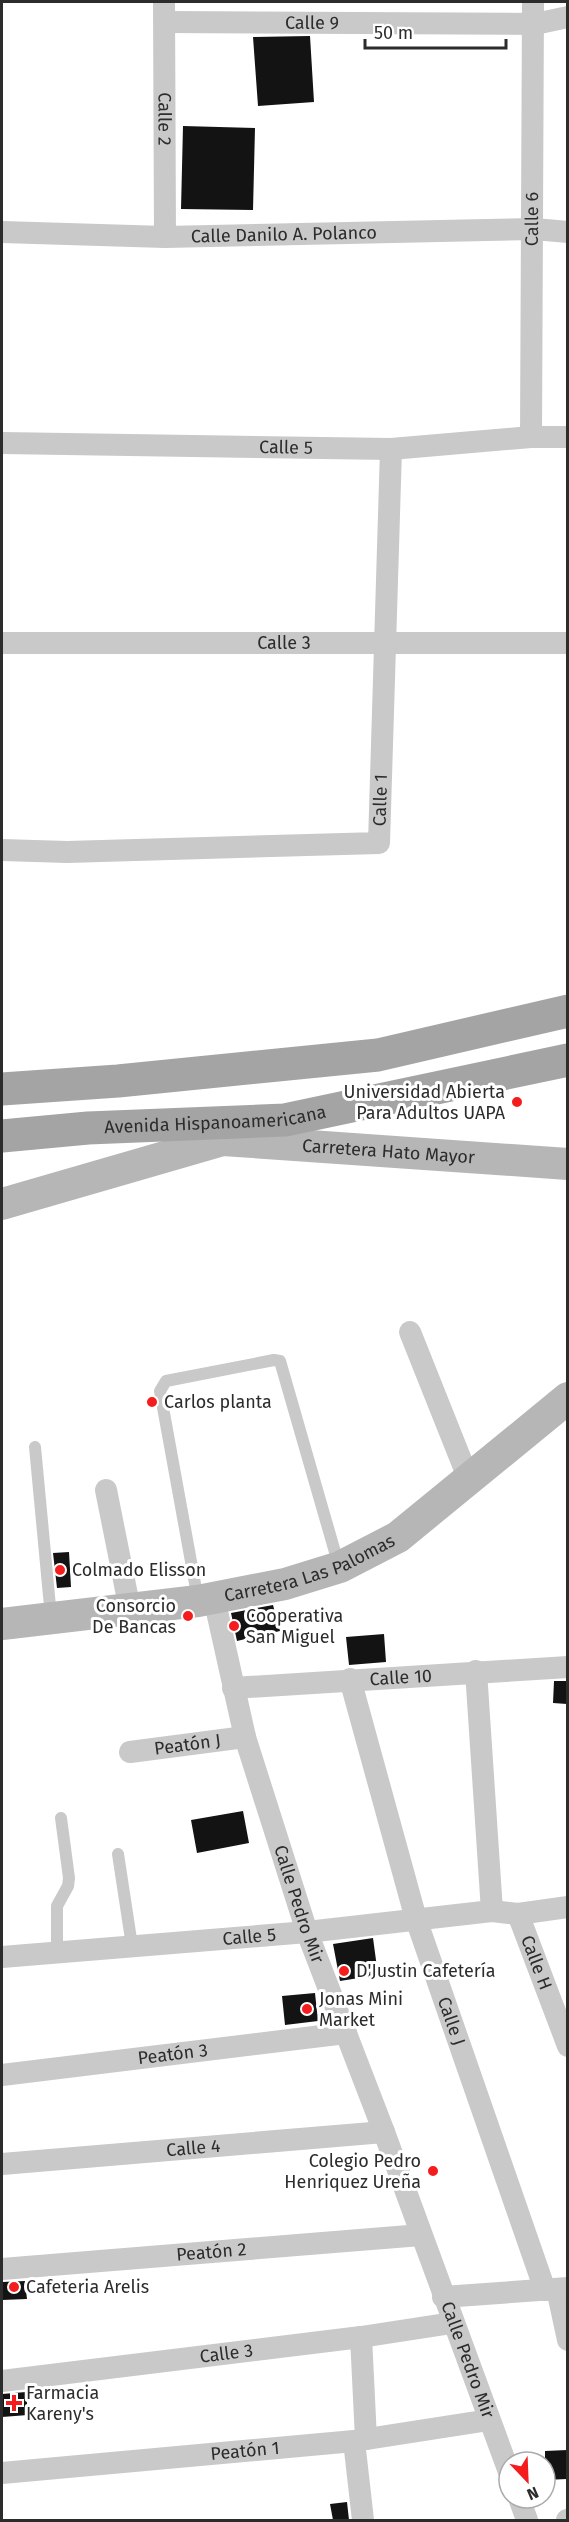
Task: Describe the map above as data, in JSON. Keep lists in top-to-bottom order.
{
  "streets": {
    "main road": ["Avenida Hispanoamericana"],
    "street": [
      "Calle 9",
      "Calle 2",
      "Calle 6",
      "Calle Danilo A. Polanco",
      "Calle 5",
      "Calle 3",
      "Calle 1",
      "Carretera Hato Mayor",
      "Carretera Las Palomas",
      "Calle 10",
      "Peatón J",
      "Calle Pedro Mir",
      "Calle H",
      "Calle J",
      "Peatón 3",
      "Calle 4",
      "Peatón 2",
      "Peatón 1"
    ]
  },
  "crossings": [
    ["Calle 9", "Calle 2"],
    ["Calle 9", "Calle 6"],
    ["Calle 2", "Calle Danilo A. Polanco"],
    ["Calle 6", "Calle Danilo A. Polanco"],
    ["Calle 6", "Calle 5"],
    ["Calle 5", "Calle 1"],
    ["Calle 5", "Calle Pedro Mir"],
    ["Calle 5", "Calle H"],
    ["Calle 5", "Calle J"],
    ["Calle 3", "Calle 1"],
    ["Calle 3", "Calle Pedro Mir"],
    ["Carretera Las Palomas", "Calle Pedro Mir"],
    ["Calle 10", "Calle Pedro Mir"],
    ["Calle 10", "Calle J"],
    ["Peatón J", "Calle Pedro Mir"],
    ["Calle Pedro Mir", "Peatón 3"],
    ["Calle Pedro Mir", "Calle 4"],
    ["Calle Pedro Mir", "Peatón 2"],
    ["Calle Pedro Mir", "Peatón 1"]
  ],
  "places": {
    "other": [
      "Universidad Abierta Para Adultos UAPA",
      "Carlos planta",
      "Colmado Elisson",
      "Consorcio De Bancas",
      "Cooperativa San Miguel",
      "D'Justin Cafetería",
      "Jonas Mini Market",
      "Colegio Pedro Henriquez Ureña",
      "Cafeteria Arelis"
    ],
    "health": ["Farmacia Kareny's"]
  },
  "scale_bar": "50 m",
  "north": "bottom right"
}
